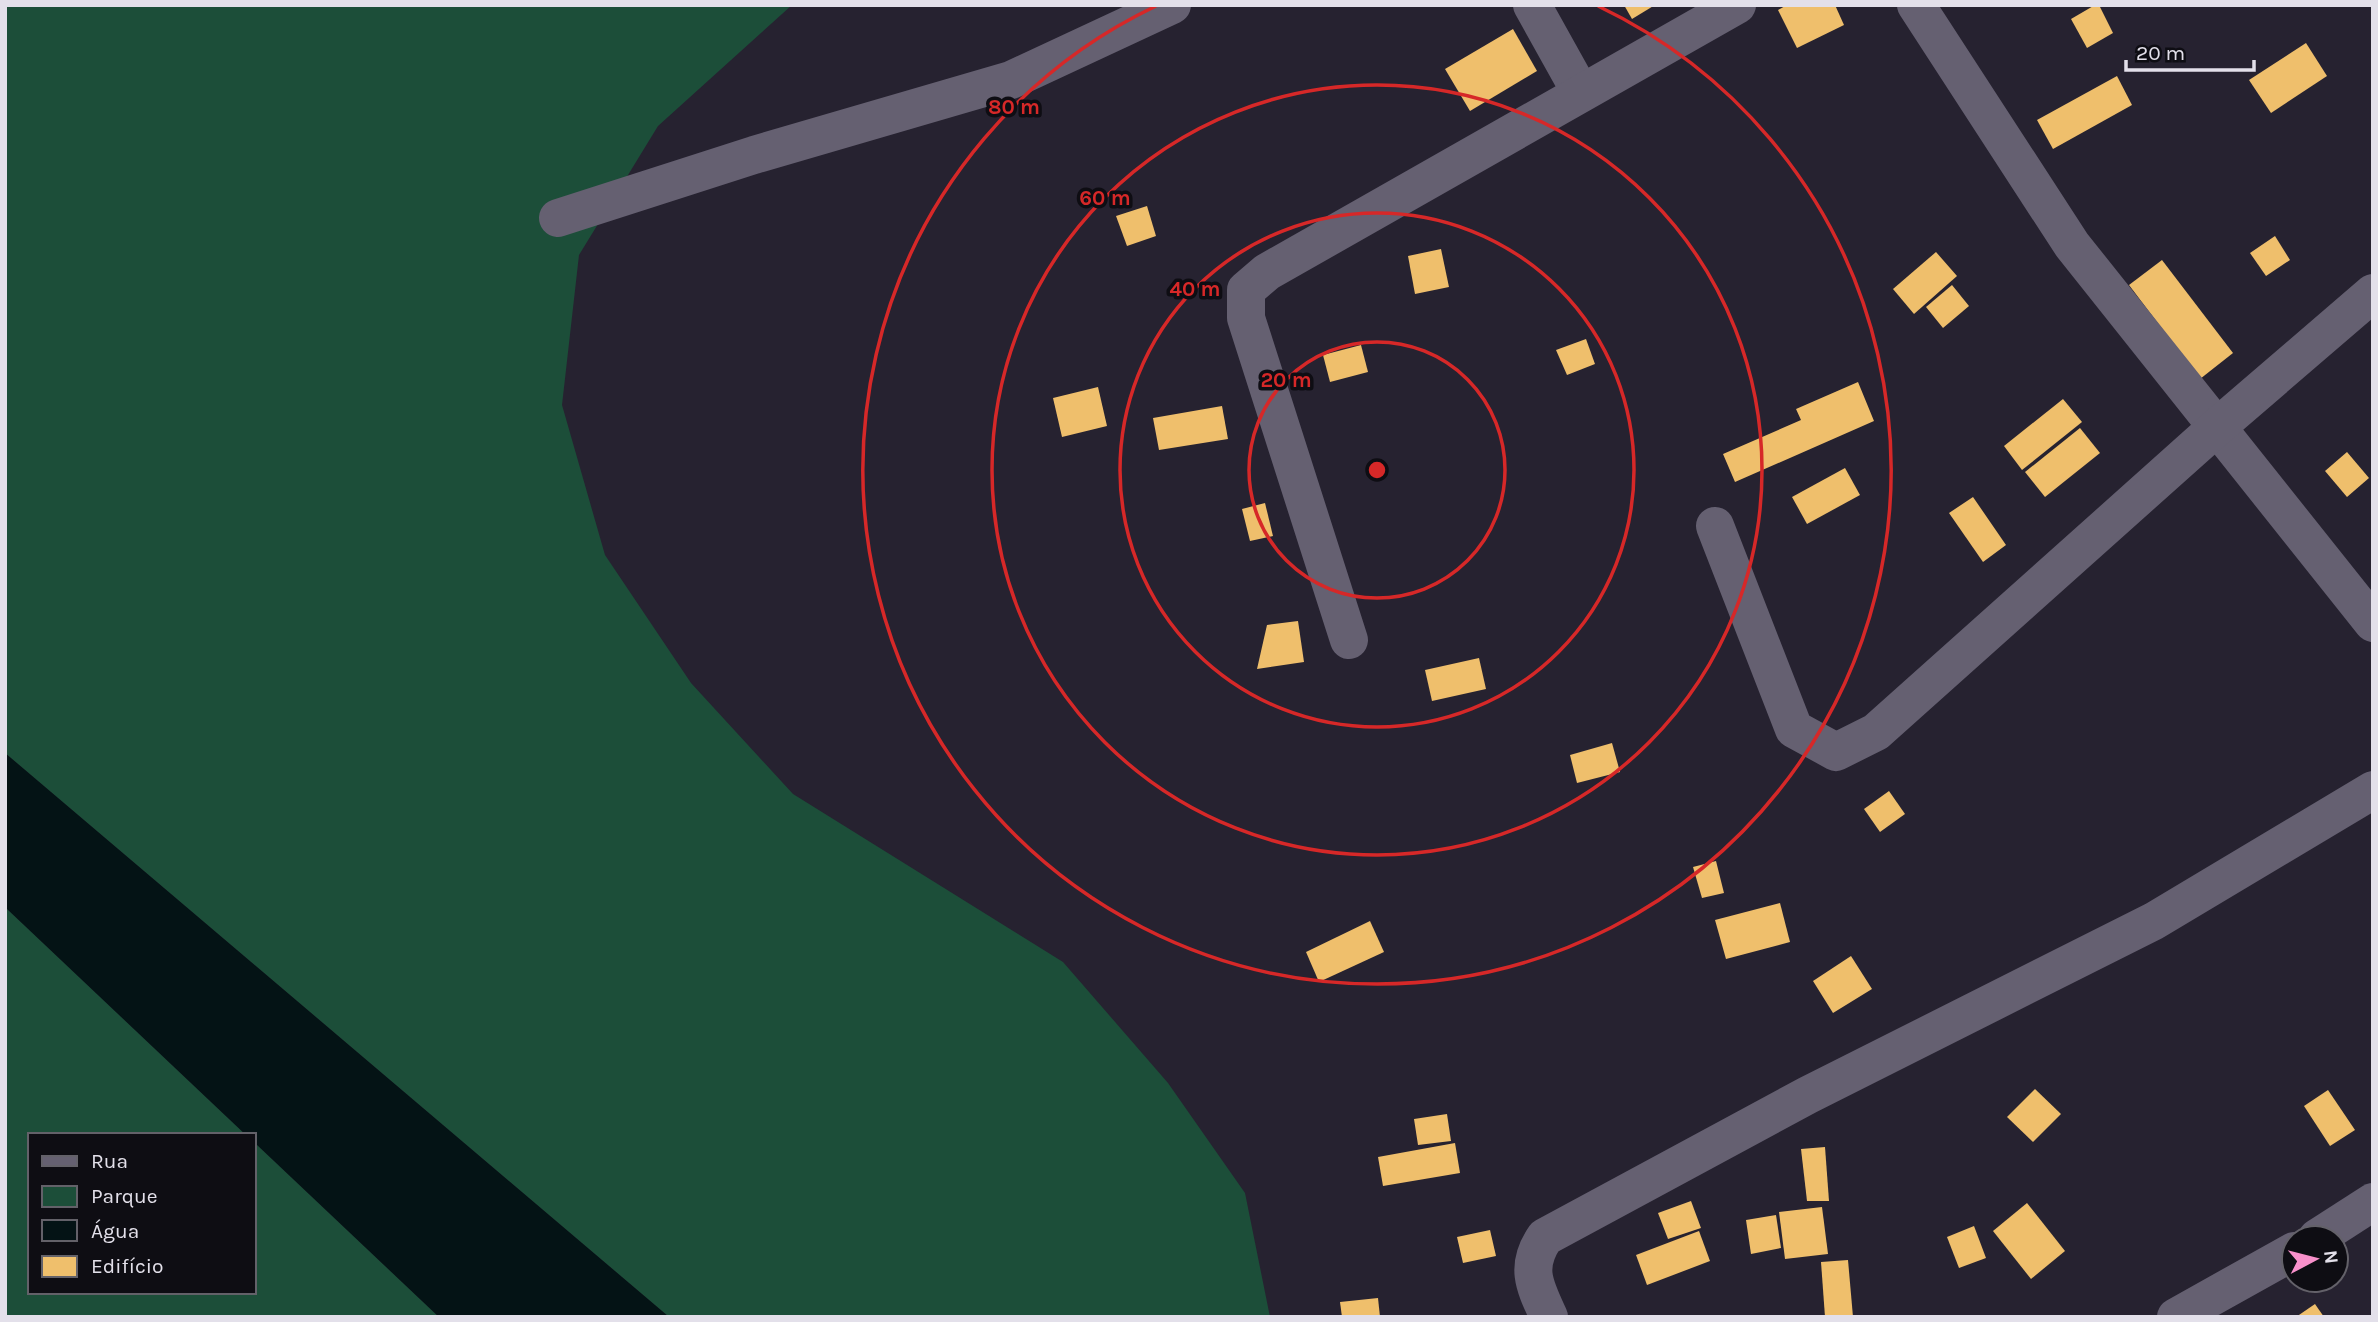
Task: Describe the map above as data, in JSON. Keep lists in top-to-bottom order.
{
  "legend": [
    "Rua",
    "Parque",
    "Água",
    "Edifício"
  ],
  "scale_bar": "20 m",
  "north": "right",
  "rings": [
    "80 m",
    "60 m",
    "40 m",
    "20 m"
  ]
}
